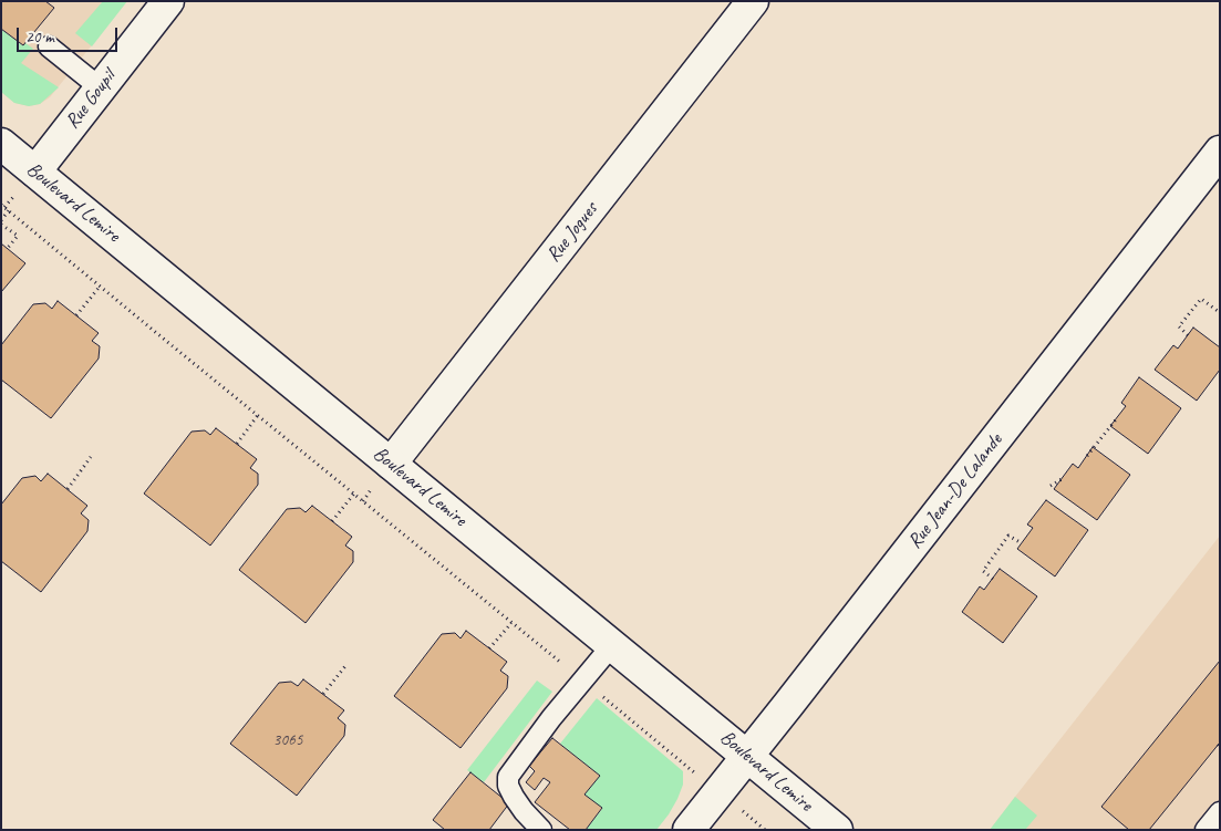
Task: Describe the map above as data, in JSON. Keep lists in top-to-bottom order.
{
  "streets": {
    "street": [
      "Rue Goupil",
      "Boulevard Lemire",
      "Rue Jogues",
      "Rue Jean-De Lalande"
    ]
  },
  "crossings": [
    ["Rue Goupil", "Boulevard Lemire"],
    ["Boulevard Lemire", "Rue Jogues"],
    ["Boulevard Lemire", "Rue Jean-De Lalande"]
  ],
  "house_numbers": ["3065"],
  "scale_bar": "20 m"
}
